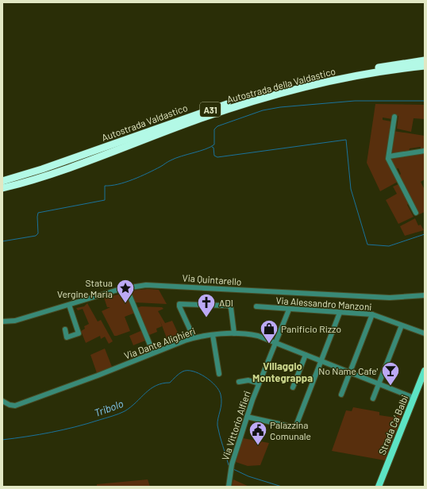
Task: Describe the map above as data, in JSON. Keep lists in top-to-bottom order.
{
  "streets": {
    "highway": ["Autostrada della Valdastico", "A31", "Autostrada Valdastico"],
    "main road": ["Strada Ca' Balbi"],
    "street": [
      "Via Quintarello",
      "Via Alessandro Manzoni",
      "Via Dante Alighieri",
      "Via Vittorio Alfieri"
    ]
  },
  "crossings": [
    ["Via Alessandro Manzoni", "Via Vittorio Alfieri"],
    ["Via Dante Alighieri", "Strada Ca' Balbi"],
    ["Via Dante Alighieri", "Via Vittorio Alfieri"]
  ],
  "districts": ["Villaggio Montegrappa"],
  "water": ["Tribolo"],
  "places": {
    "place": ["Statua Vergine Maria"],
    "church": ["ADI"],
    "shop": ["Panificio Rizzo"],
    "bar": ["No Name Cafe'"],
    "public building": ["Palazzina Comunale"]
  }
}
